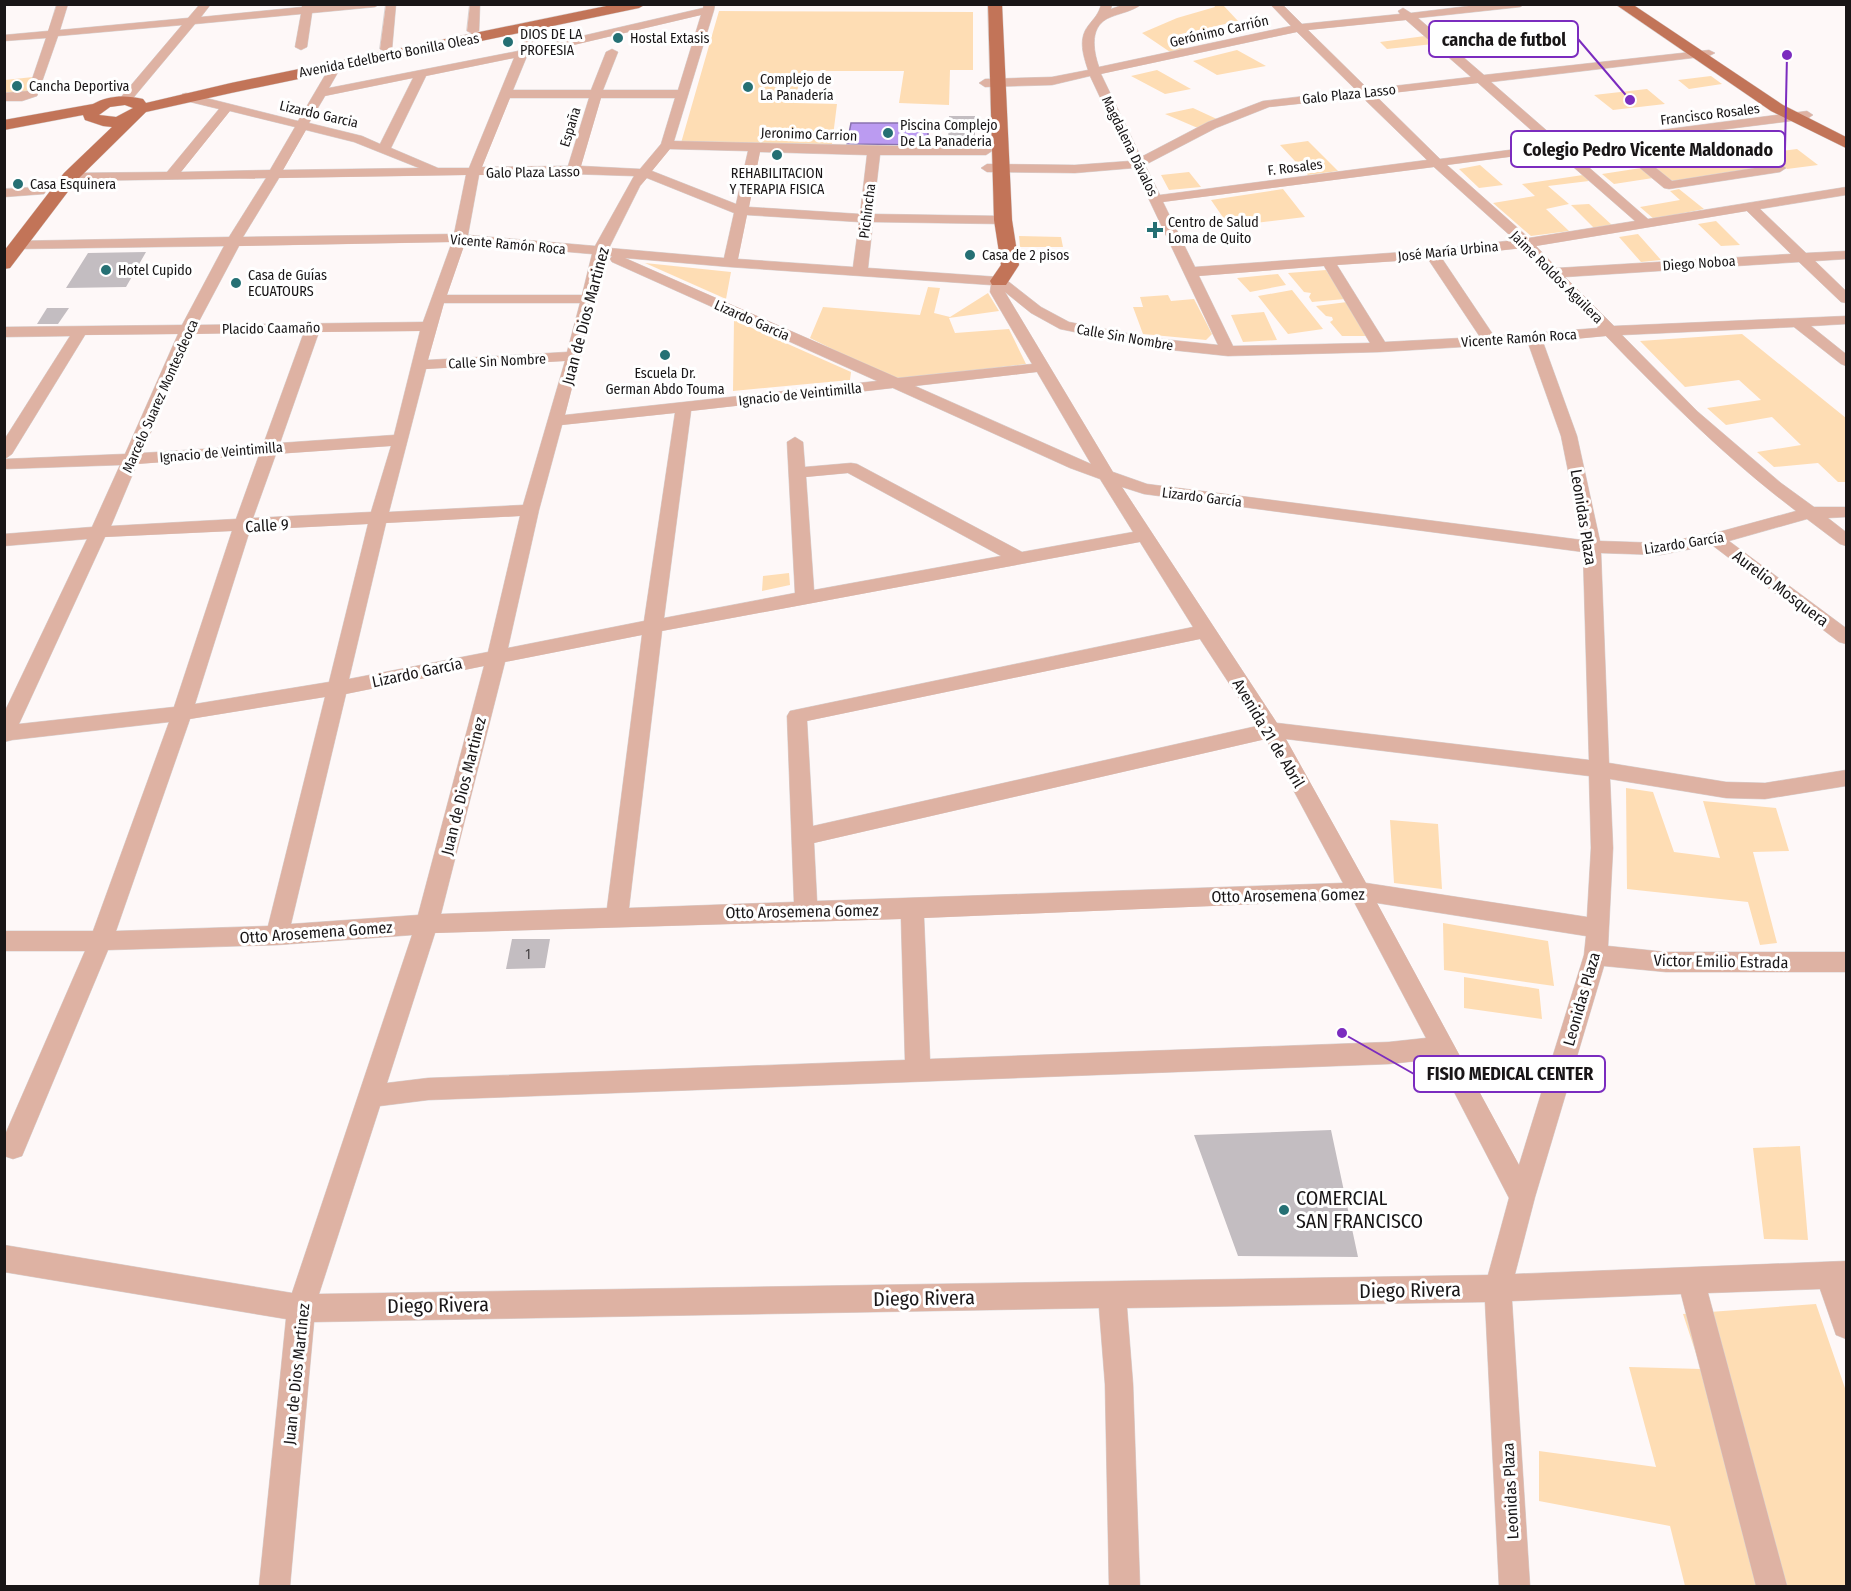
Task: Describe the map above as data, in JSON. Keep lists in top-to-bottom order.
{
  "streets": {
    "main road": ["Avenida Edelberto Bonilla Oleas"],
    "street": [
      "Gerónimo Carrión",
      "Galo Plaza Lasso",
      "Lizardo Garcia",
      "Francisco Rosales",
      "España",
      "Jeronimo Carrion",
      "Magdalena Dávalos",
      "F. Rosales",
      "Pichincha",
      "Vicente Ramón Roca",
      "José María Urbina",
      "Diego Noboa",
      "Jaime Roldos Aguilera",
      "Juan de Dios Martinez",
      "Lizardo García",
      "Placido Caamaño",
      "Calle Sin Nombre",
      "Ignacio de Veintimilla",
      "Marcelo Suarez Montesdeoca",
      "Leonidas Plaza",
      "Calle 9",
      "Aurelio Mosquera",
      "Avenida 21 de Abril",
      "Otto Arosemena Gomez",
      "Victor Emilio Estrada",
      "Diego Rivera"
    ]
  },
  "crossings": [
    ["Gerónimo Carrión", "Magdalena Dávalos"],
    ["Gerónimo Carrión", "Jaime Roldos Aguilera"],
    ["Avenida Edelberto Bonilla Oleas", "Lizardo Garcia"],
    ["Avenida Edelberto Bonilla Oleas", "Marcelo Suarez Montesdeoca"],
    ["Galo Plaza Lasso", "Lizardo Garcia"],
    ["Galo Plaza Lasso", "España"],
    ["Galo Plaza Lasso", "Magdalena Dávalos"],
    ["Galo Plaza Lasso", "Pichincha"],
    ["Galo Plaza Lasso", "Jaime Roldos Aguilera"],
    ["Galo Plaza Lasso", "Juan de Dios Martinez"],
    ["Galo Plaza Lasso", "Marcelo Suarez Montesdeoca"],
    ["Lizardo Garcia", "Marcelo Suarez Montesdeoca"],
    ["Francisco Rosales", "F. Rosales"],
    ["Francisco Rosales", "Jaime Roldos Aguilera"],
    ["Jeronimo Carrion", "Pichincha"],
    ["Jeronimo Carrion", "Juan de Dios Martinez"],
    ["Magdalena Dávalos", "F. Rosales"],
    ["Magdalena Dávalos", "Vicente Ramón Roca"],
    ["Magdalena Dávalos", "José María Urbina"],
    ["Magdalena Dávalos", "Calle Sin Nombre"],
    ["F. Rosales", "Jaime Roldos Aguilera"],
    ["Pichincha", "Vicente Ramón Roca"],
    ["Vicente Ramón Roca", "Jaime Roldos Aguilera"],
    ["Vicente Ramón Roca", "Juan de Dios Martinez"],
    ["Vicente Ramón Roca", "Lizardo García"],
    ["Vicente Ramón Roca", "Calle Sin Nombre"],
    ["Vicente Ramón Roca", "Marcelo Suarez Montesdeoca"],
    ["Vicente Ramón Roca", "Leonidas Plaza"],
    ["Vicente Ramón Roca", "Avenida 21 de Abril"],
    ["José María Urbina", "Jaime Roldos Aguilera"],
    ["Diego Noboa", "Jaime Roldos Aguilera"],
    ["Jaime Roldos Aguilera", "Lizardo García"],
    ["Juan de Dios Martinez", "Lizardo García"],
    ["Juan de Dios Martinez", "Calle Sin Nombre"],
    ["Juan de Dios Martinez", "Ignacio de Veintimilla"],
    ["Juan de Dios Martinez", "Calle 9"],
    ["Juan de Dios Martinez", "Otto Arosemena Gomez"],
    ["Juan de Dios Martinez", "Diego Rivera"],
    ["Lizardo García", "Ignacio de Veintimilla"],
    ["Lizardo García", "Marcelo Suarez Montesdeoca"],
    ["Lizardo García", "Leonidas Plaza"],
    ["Lizardo García", "Aurelio Mosquera"],
    ["Lizardo García", "Avenida 21 de Abril"],
    ["Placido Caamaño", "Marcelo Suarez Montesdeoca"],
    ["Calle Sin Nombre", "Avenida 21 de Abril"],
    ["Ignacio de Veintimilla", "Marcelo Suarez Montesdeoca"],
    ["Ignacio de Veintimilla", "Avenida 21 de Abril"],
    ["Marcelo Suarez Montesdeoca", "Calle 9"],
    ["Leonidas Plaza", "Avenida 21 de Abril"],
    ["Leonidas Plaza", "Otto Arosemena Gomez"],
    ["Leonidas Plaza", "Victor Emilio Estrada"],
    ["Leonidas Plaza", "Diego Rivera"],
    ["Avenida 21 de Abril", "Otto Arosemena Gomez"]
  ],
  "places": {
    "other": [
      "Hostal Extasis",
      "DIOS DE LA PROFESIA",
      "Colegio Pedro Vicente Maldonado",
      "Cancha Deportiva",
      "Complejo de La Panadería",
      "cancha de futbol",
      "Piscina Complejo De La Panaderia",
      "REHABILITACION Y TERAPIA FISICA",
      "Casa Esquinera",
      "Casa de 2 pisos",
      "Hotel Cupido",
      "Casa de Guías ECUATOURS",
      "Escuela Dr. German Abdo Touma",
      "FISIO MEDICAL CENTER",
      "COMERCIAL SAN FRANCISCO"
    ],
    "health": ["Centro de Salud Loma de Quito"]
  },
  "house_numbers": ["1"]
}
